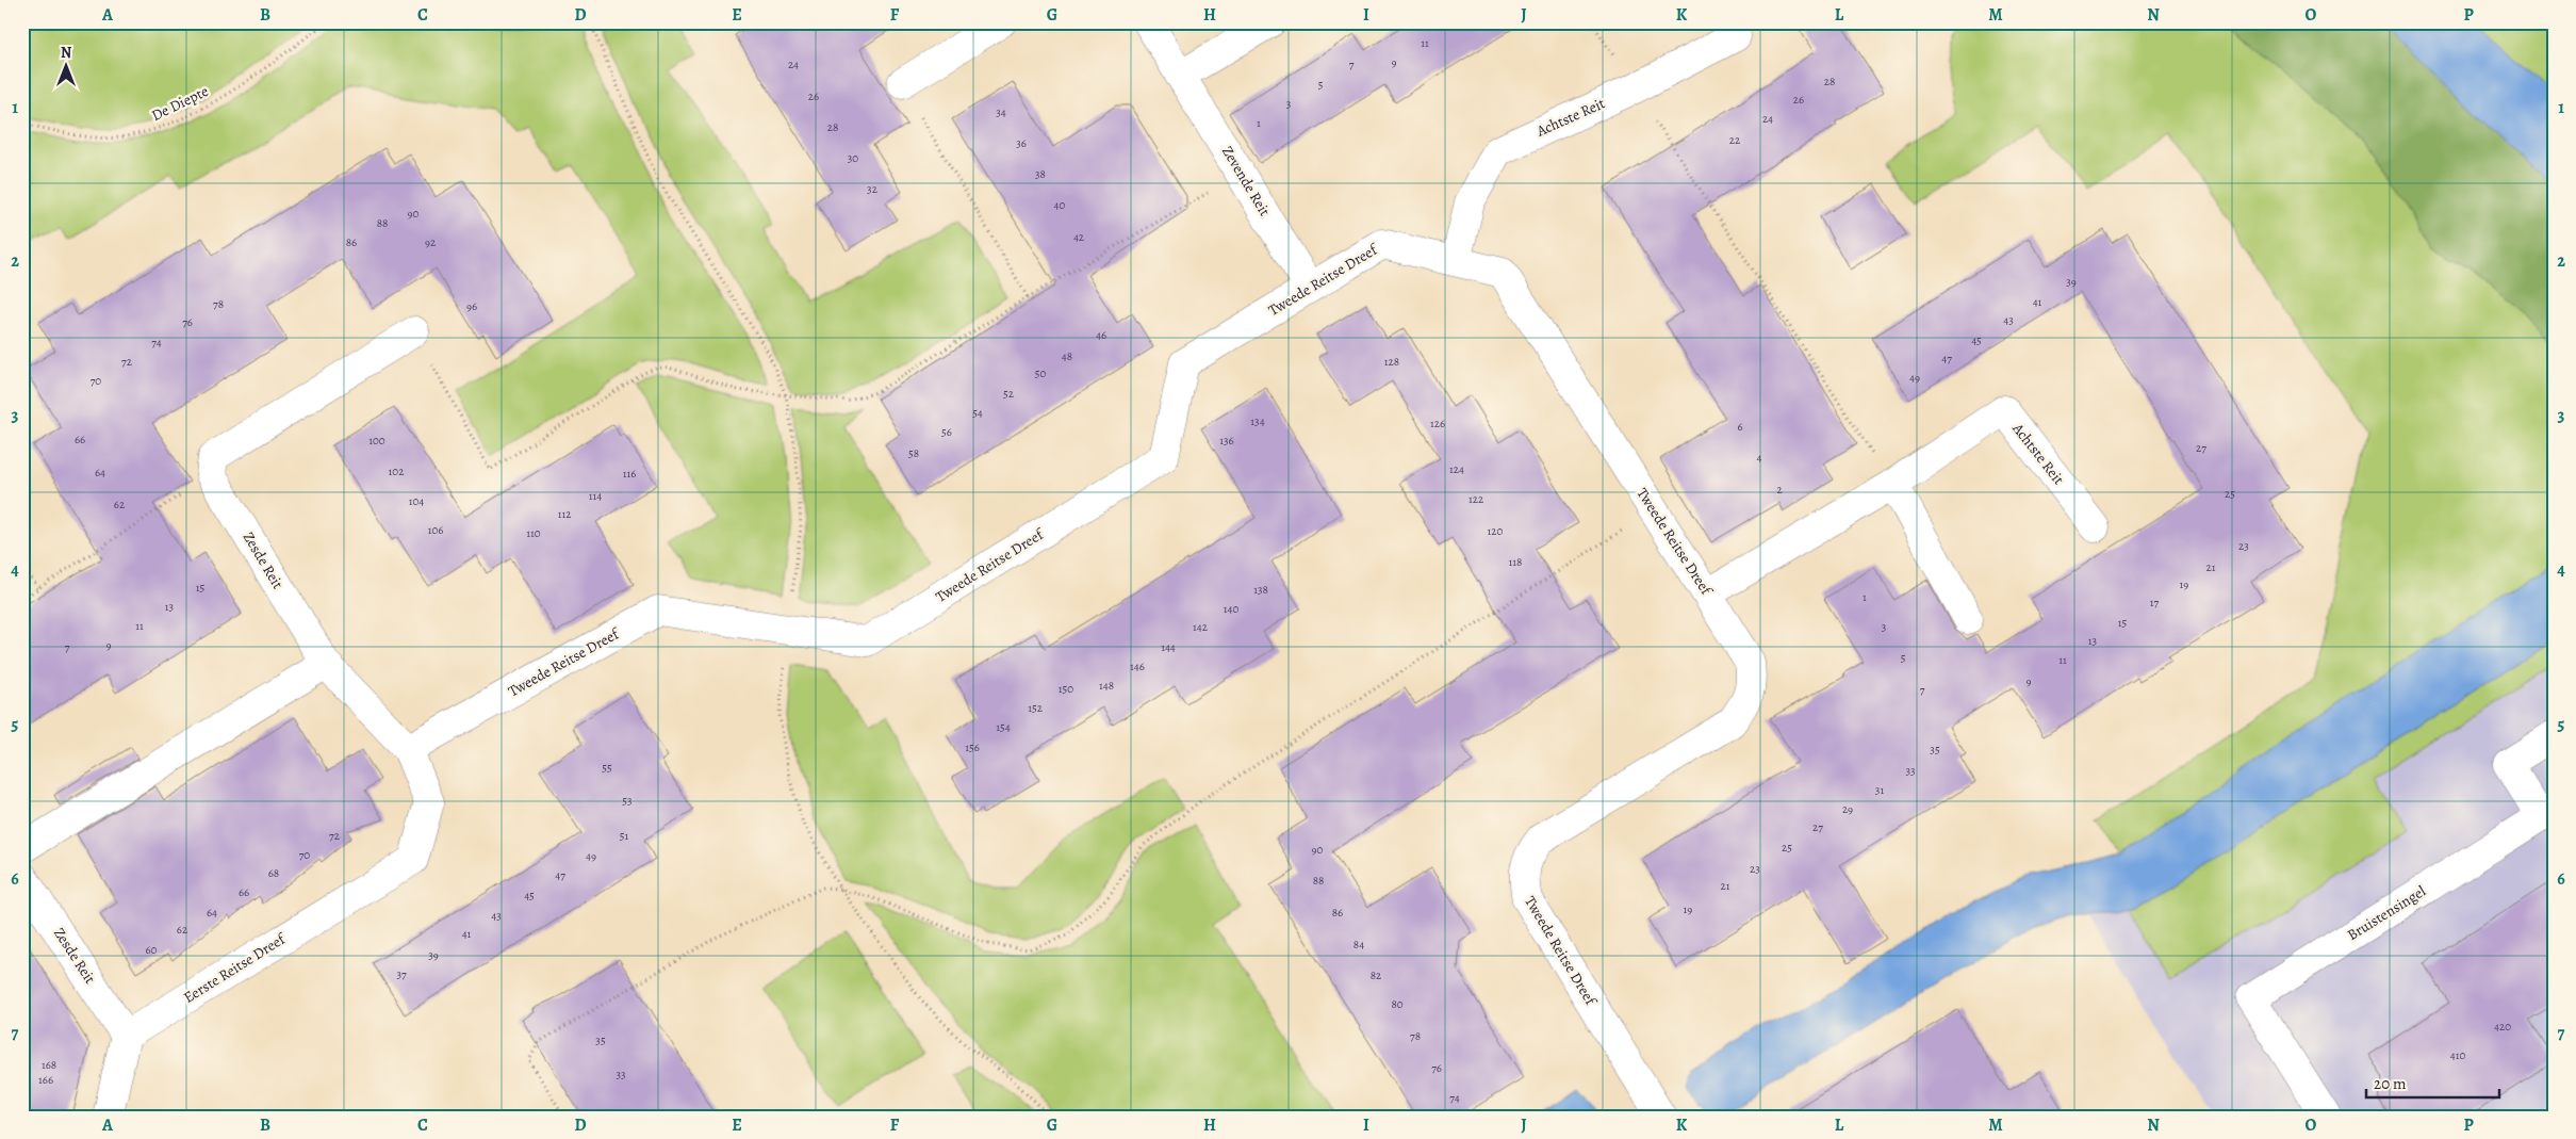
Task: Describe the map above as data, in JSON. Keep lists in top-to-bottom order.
{
  "streets": {
    "street": [
      "Achtste Reit",
      "Zevende Reit",
      "Tweede Reitse Dreef",
      "Zesde Reit",
      "Bruistensingel",
      "Eerste Reitse Dreef"
    ],
    "path": ["De Diepte"]
  },
  "crossings": [
    ["Achtste Reit", "Tweede Reitse Dreef"],
    ["Zevende Reit", "Tweede Reitse Dreef"],
    ["Tweede Reitse Dreef", "Zesde Reit"],
    ["Zesde Reit", "Eerste Reitse Dreef"]
  ],
  "house_numbers": [
    "11",
    "9",
    "24",
    "7",
    "28",
    "5",
    "26",
    "26",
    "3",
    "34",
    "24",
    "1",
    "28",
    "22",
    "36",
    "30",
    "38",
    "32",
    "40",
    "90",
    "88",
    "42",
    "86",
    "92",
    "39",
    "41",
    "78",
    "96",
    "43",
    "76",
    "46",
    "45",
    "74",
    "48",
    "47",
    "72",
    "128",
    "50",
    "49",
    "70",
    "52",
    "54",
    "134",
    "126",
    "6",
    "56",
    "66",
    "100",
    "136",
    "27",
    "58",
    "4",
    "124",
    "102",
    "64",
    "116",
    "2",
    "25",
    "114",
    "122",
    "104",
    "62",
    "112",
    "106",
    "120",
    "110",
    "23",
    "118",
    "21",
    "19",
    "15",
    "138",
    "1",
    "17",
    "13",
    "140",
    "15",
    "11",
    "142",
    "3",
    "13",
    "9",
    "7",
    "144",
    "5",
    "11",
    "146",
    "9",
    "148",
    "150",
    "7",
    "152",
    "154",
    "156",
    "35",
    "55",
    "33",
    "31",
    "53",
    "29",
    "27",
    "72",
    "51",
    "25",
    "90",
    "70",
    "49",
    "23",
    "68",
    "47",
    "88",
    "21",
    "66",
    "45",
    "19",
    "64",
    "86",
    "43",
    "62",
    "41",
    "84",
    "60",
    "39",
    "37",
    "82",
    "80",
    "420",
    "78",
    "35",
    "410",
    "168",
    "76",
    "33",
    "166",
    "74"
  ],
  "scale_bar": "20 m",
  "north": "top",
  "grid": {
    "columns": [
      "A",
      "B",
      "C",
      "D",
      "E",
      "F",
      "G",
      "H",
      "I",
      "J",
      "K",
      "L",
      "M",
      "N",
      "O",
      "P"
    ],
    "rows": [
      "1",
      "2",
      "3",
      "4",
      "5",
      "6",
      "7"
    ]
  }
}
